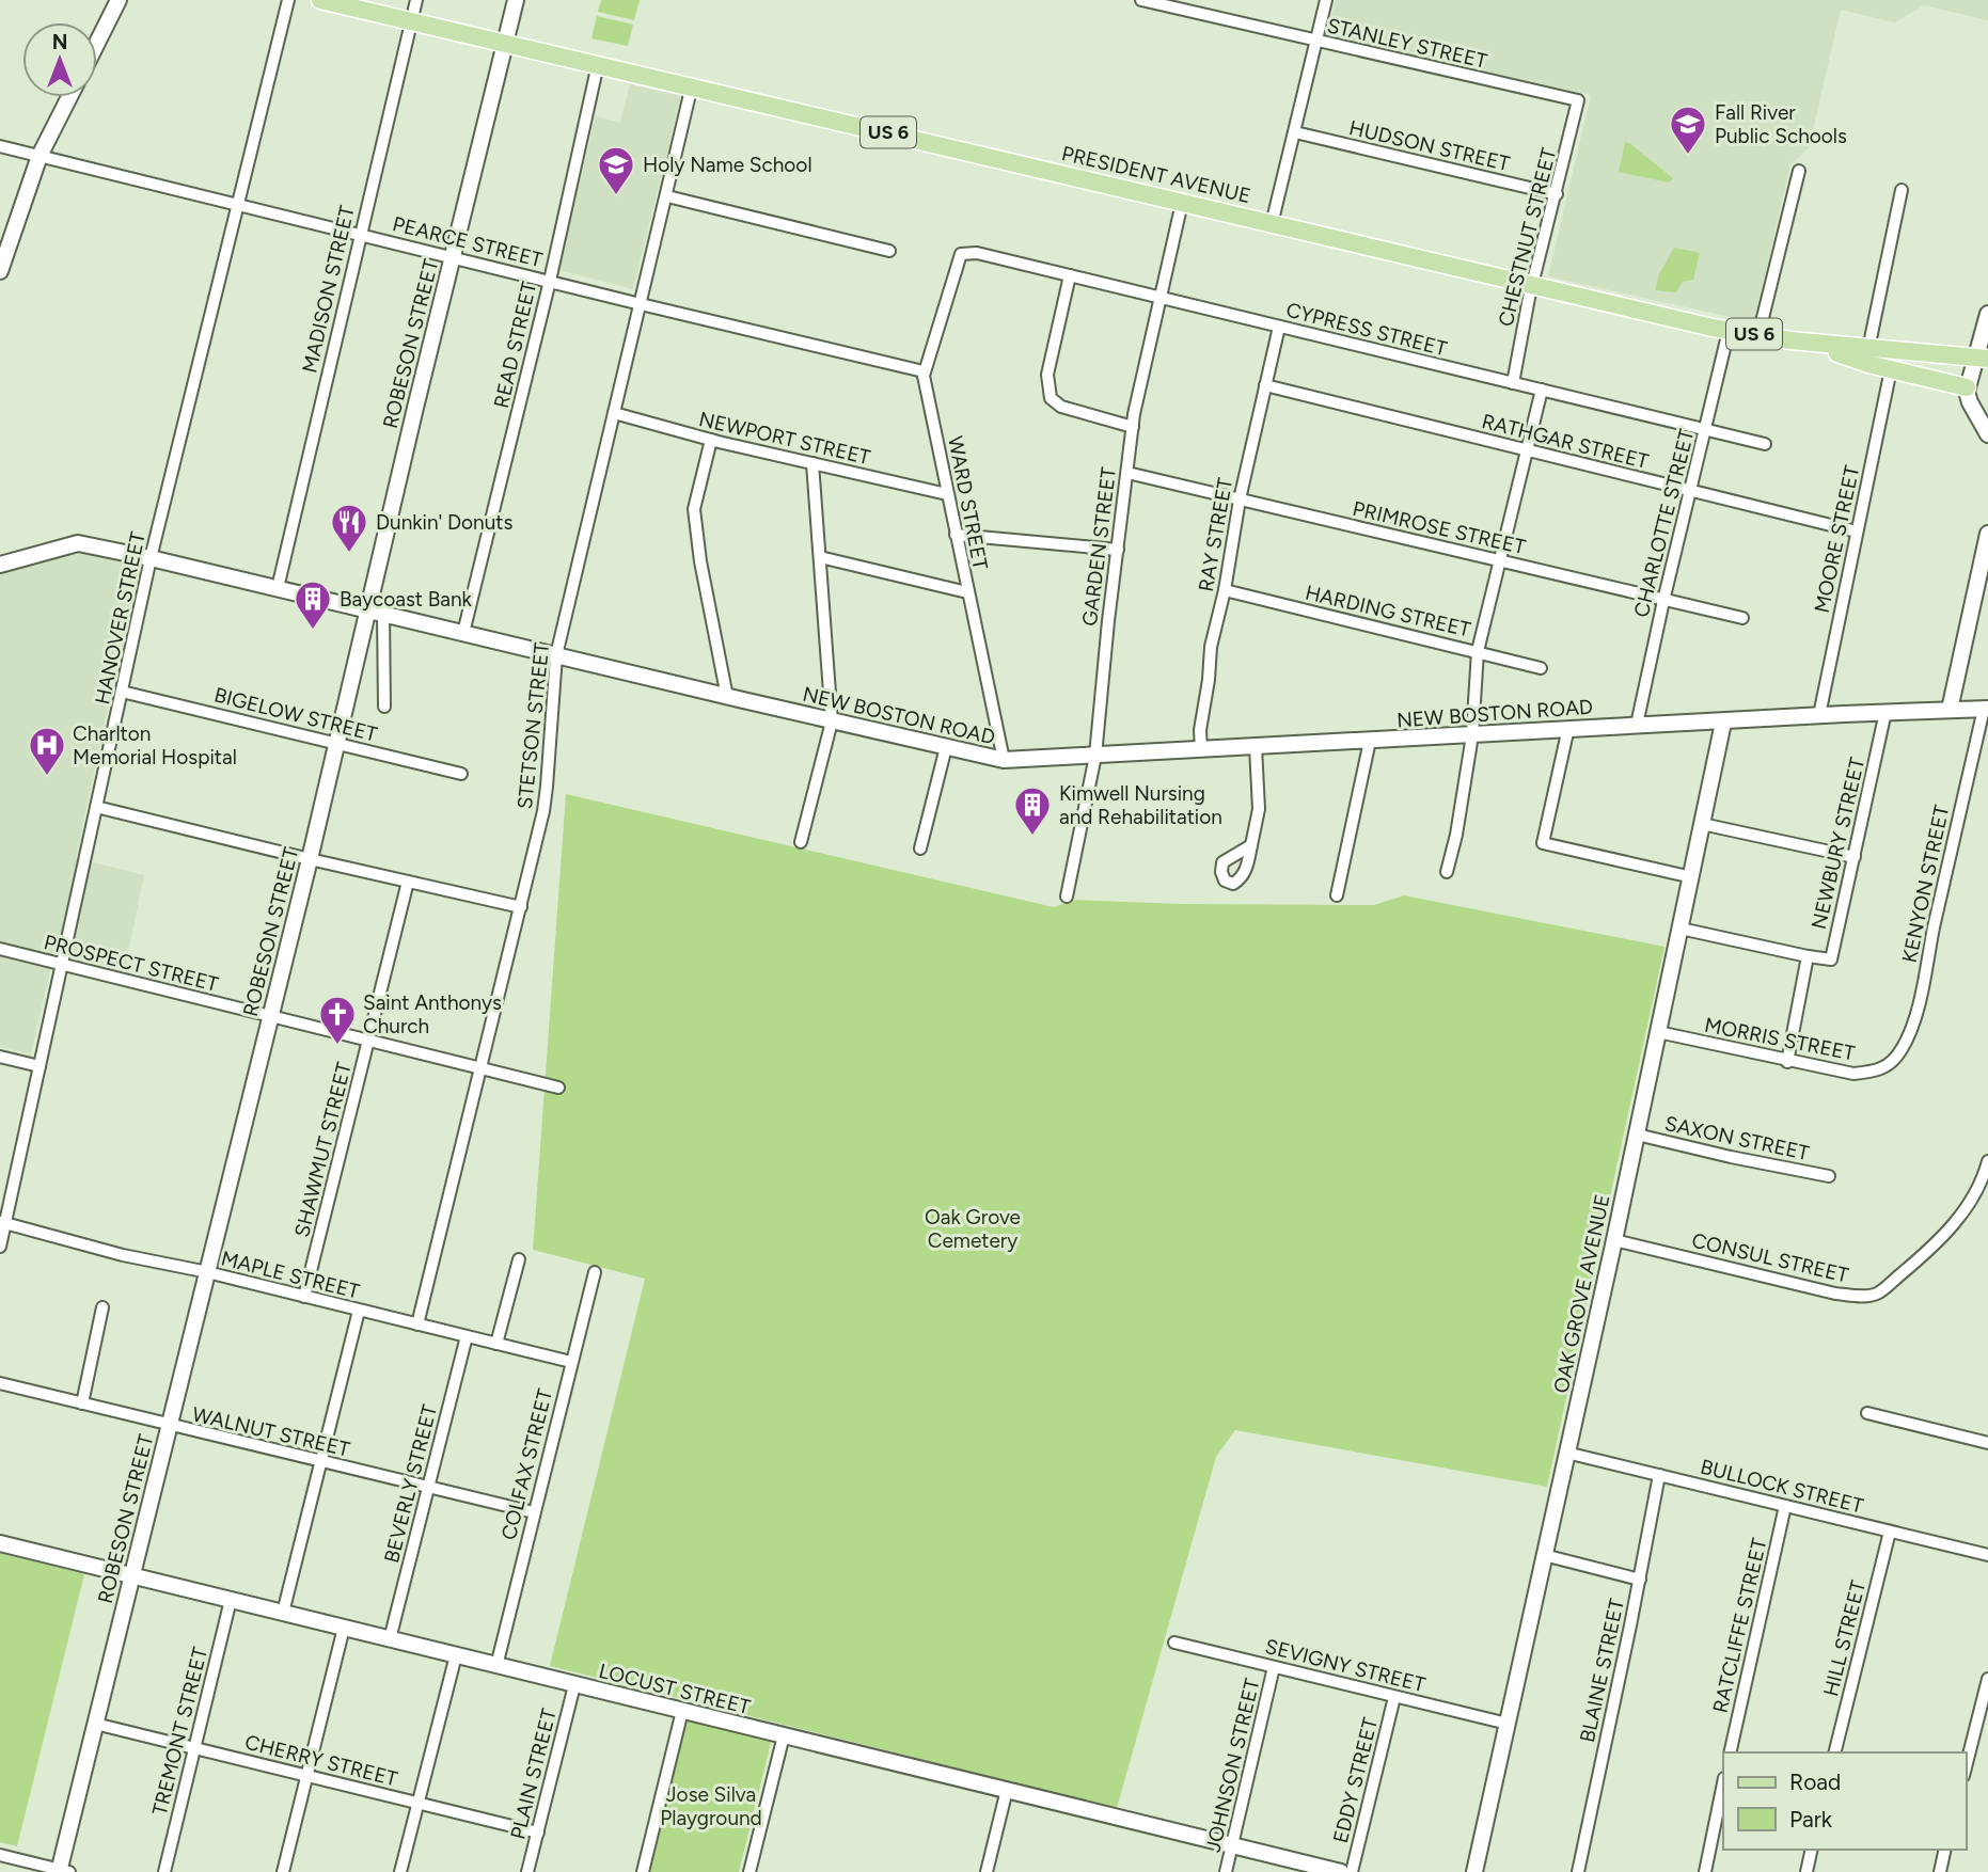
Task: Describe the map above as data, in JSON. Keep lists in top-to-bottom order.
{
  "streets": {
    "main road": ["US 6", "PRESIDENT AVENUE"],
    "street": [
      "STANLEY STREET",
      "HUDSON STREET",
      "CHESTNUT STREET",
      "PEARCE STREET",
      "MADISON STREET",
      "CYPRESS STREET",
      "ROBESON STREET",
      "READ STREET",
      "NEWPORT STREET",
      "RATHGAR STREET",
      "WARD STREET",
      "CHARLOTTE STREET",
      "PRIMROSE STREET",
      "RAY STREET",
      "MOORE STREET",
      "GARDEN STREET",
      "HARDING STREET",
      "HANOVER STREET",
      "NEW BOSTON ROAD",
      "BIGELOW STREET",
      "STETSON STREET",
      "NEWBURY STREET",
      "KENYON STREET",
      "PROSPECT STREET",
      "MORRIS STREET",
      "SAXON STREET",
      "SHAWMUT STREET",
      "CONSUL STREET",
      "MAPLE STREET",
      "OAK GROVE AVENUE",
      "WALNUT STREET",
      "COLFAX STREET",
      "BEVERLY STREET",
      "BULLOCK STREET",
      "RATCLIFFE STREET",
      "HILL STREET",
      "SEVIGNY STREET",
      "BLAINE STREET",
      "LOCUST STREET",
      "TREMONT STREET",
      "CHERRY STREET",
      "JOHNSON STREET",
      "PLAIN STREET",
      "EDDY STREET"
    ]
  },
  "crossings": [
    ["STANLEY STREET", "CHESTNUT STREET"],
    ["HUDSON STREET", "CHESTNUT STREET"],
    ["PRESIDENT AVENUE", "CHESTNUT STREET"],
    ["PRESIDENT AVENUE", "MADISON STREET"],
    ["PRESIDENT AVENUE", "ROBESON STREET"],
    ["PRESIDENT AVENUE", "READ STREET"],
    ["PRESIDENT AVENUE", "CHARLOTTE STREET"],
    ["PRESIDENT AVENUE", "GARDEN STREET"],
    ["PRESIDENT AVENUE", "STETSON STREET"],
    ["CHESTNUT STREET", "CYPRESS STREET"],
    ["PEARCE STREET", "MADISON STREET"],
    ["PEARCE STREET", "ROBESON STREET"],
    ["PEARCE STREET", "READ STREET"],
    ["PEARCE STREET", "WARD STREET"],
    ["PEARCE STREET", "HANOVER STREET"],
    ["PEARCE STREET", "STETSON STREET"],
    ["MADISON STREET", "NEW BOSTON ROAD"],
    ["CYPRESS STREET", "WARD STREET"],
    ["CYPRESS STREET", "CHARLOTTE STREET"],
    ["CYPRESS STREET", "RAY STREET"],
    ["CYPRESS STREET", "GARDEN STREET"],
    ["ROBESON STREET", "NEW BOSTON ROAD"],
    ["ROBESON STREET", "BIGELOW STREET"],
    ["ROBESON STREET", "PROSPECT STREET"],
    ["ROBESON STREET", "MAPLE STREET"],
    ["ROBESON STREET", "WALNUT STREET"],
    ["ROBESON STREET", "LOCUST STREET"],
    ["ROBESON STREET", "CHERRY STREET"],
    ["READ STREET", "NEW BOSTON ROAD"],
    ["NEWPORT STREET", "WARD STREET"],
    ["NEWPORT STREET", "STETSON STREET"],
    ["RATHGAR STREET", "CHARLOTTE STREET"],
    ["RATHGAR STREET", "RAY STREET"],
    ["RATHGAR STREET", "MOORE STREET"],
    ["WARD STREET", "NEW BOSTON ROAD"],
    ["CHARLOTTE STREET", "PRIMROSE STREET"],
    ["CHARLOTTE STREET", "NEW BOSTON ROAD"],
    ["PRIMROSE STREET", "RAY STREET"],
    ["PRIMROSE STREET", "GARDEN STREET"],
    ["RAY STREET", "HARDING STREET"],
    ["RAY STREET", "NEW BOSTON ROAD"],
    ["MOORE STREET", "NEW BOSTON ROAD"],
    ["GARDEN STREET", "NEW BOSTON ROAD"],
    ["HANOVER STREET", "NEW BOSTON ROAD"],
    ["HANOVER STREET", "BIGELOW STREET"],
    ["HANOVER STREET", "PROSPECT STREET"],
    ["HANOVER STREET", "MAPLE STREET"],
    ["NEW BOSTON ROAD", "STETSON STREET"],
    ["NEW BOSTON ROAD", "NEWBURY STREET"],
    ["NEW BOSTON ROAD", "KENYON STREET"],
    ["NEW BOSTON ROAD", "OAK GROVE AVENUE"],
    ["STETSON STREET", "PROSPECT STREET"],
    ["STETSON STREET", "MAPLE STREET"],
    ["KENYON STREET", "MORRIS STREET"],
    ["PROSPECT STREET", "SHAWMUT STREET"],
    ["MORRIS STREET", "OAK GROVE AVENUE"],
    ["SAXON STREET", "OAK GROVE AVENUE"],
    ["SHAWMUT STREET", "MAPLE STREET"],
    ["CONSUL STREET", "OAK GROVE AVENUE"],
    ["MAPLE STREET", "COLFAX STREET"],
    ["MAPLE STREET", "BEVERLY STREET"],
    ["OAK GROVE AVENUE", "BULLOCK STREET"],
    ["OAK GROVE AVENUE", "SEVIGNY STREET"],
    ["WALNUT STREET", "COLFAX STREET"],
    ["WALNUT STREET", "BEVERLY STREET"],
    ["COLFAX STREET", "LOCUST STREET"],
    ["BEVERLY STREET", "LOCUST STREET"],
    ["BULLOCK STREET", "RATCLIFFE STREET"],
    ["BULLOCK STREET", "HILL STREET"],
    ["BULLOCK STREET", "BLAINE STREET"],
    ["SEVIGNY STREET", "JOHNSON STREET"],
    ["SEVIGNY STREET", "EDDY STREET"],
    ["LOCUST STREET", "TREMONT STREET"],
    ["LOCUST STREET", "JOHNSON STREET"],
    ["LOCUST STREET", "PLAIN STREET"],
    ["TREMONT STREET", "CHERRY STREET"],
    ["CHERRY STREET", "PLAIN STREET"]
  ],
  "parks": ["Oak Grove Cemetery", "Jose Silva Playground"],
  "places": {
    "school or university": ["Fall River Public Schools", "Holy Name School"],
    "restaurant": ["Dunkin' Donuts"],
    "building": ["Baycoast Bank", "Kimwell Nursing and Rehabilitation"],
    "hospital": ["Charlton Memorial Hospital"],
    "church": ["Saint Anthonys Church"]
  },
  "legend": ["Road", "Park"],
  "north": "top"
}
